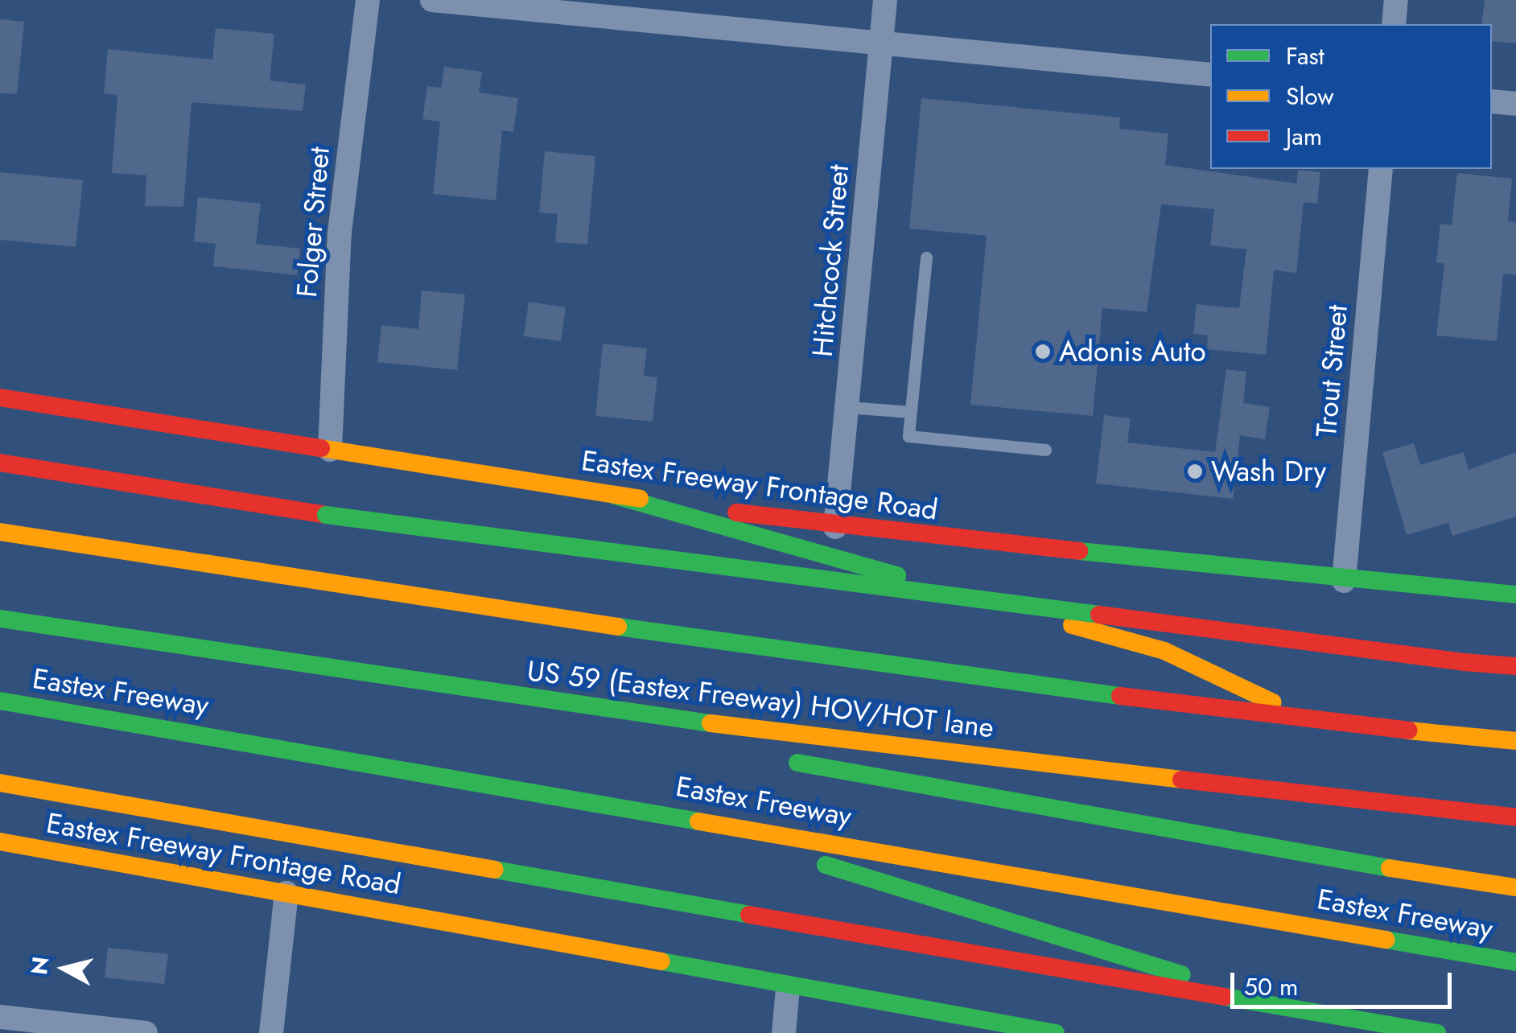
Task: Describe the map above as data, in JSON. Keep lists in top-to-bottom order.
{
  "streets": {
    "main road": ["Eastex Freeway Frontage Road", "Eastex Freeway", "US 59 (Eastex Freeway) HOV/HOT lane"],
    "street": ["Folger Street", "Hitchcock Street", "Trout Street"]
  },
  "crossings": [
    ["Folger Street", "Eastex Freeway Frontage Road"],
    ["Hitchcock Street", "Eastex Freeway Frontage Road"],
    ["Trout Street", "Eastex Freeway Frontage Road"],
    ["Eastex Freeway", "US 59 (Eastex Freeway) HOV/HOT lane"]
  ],
  "places": ["Adonis Auto", "Wash Dry"],
  "legend": ["Fast", "Slow", "Jam"],
  "scale_bar": "50 m",
  "north": "left"
}
